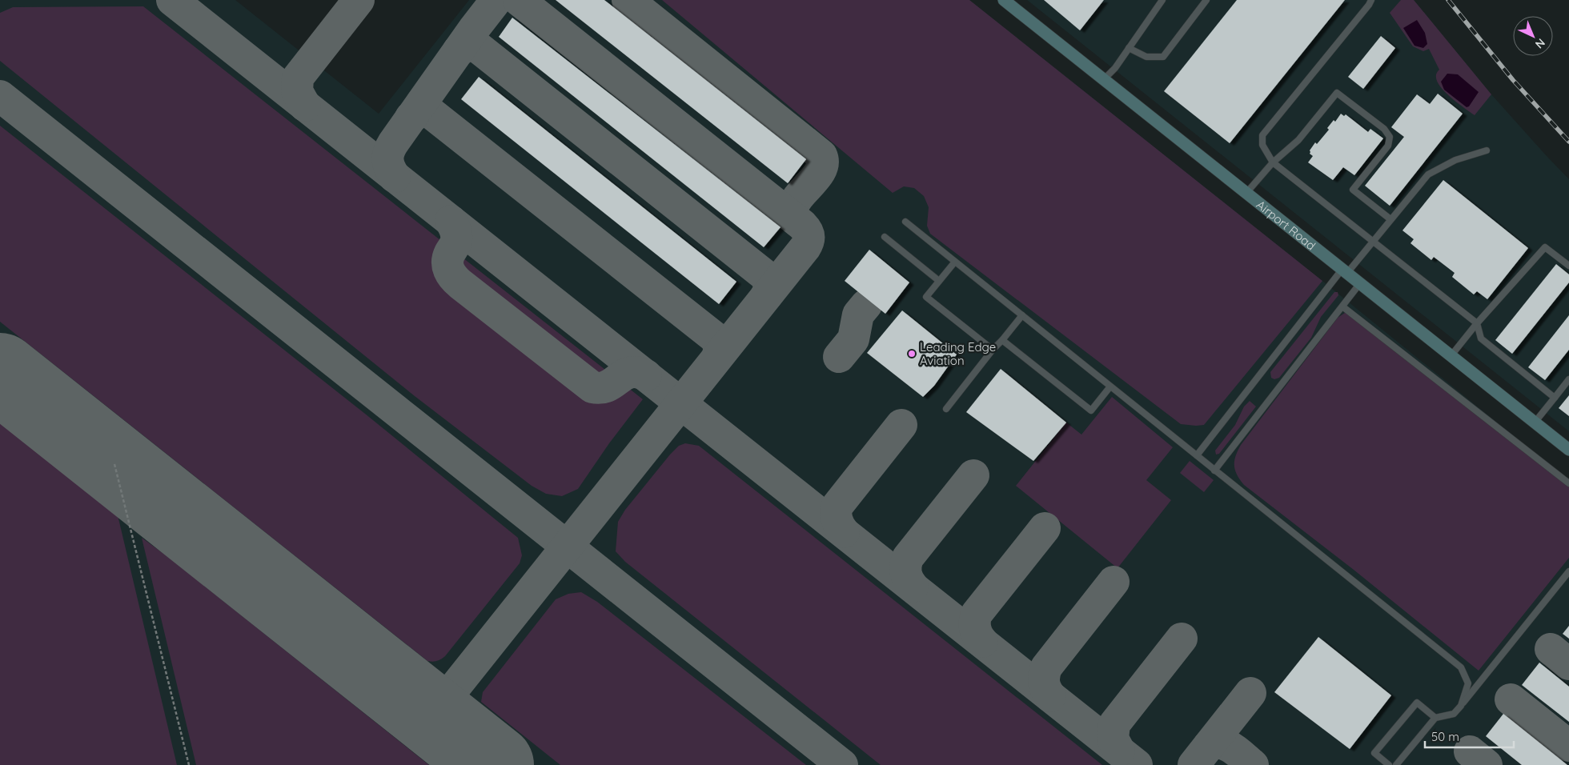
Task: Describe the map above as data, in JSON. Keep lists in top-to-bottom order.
{
  "streets": {
    "street": ["Airport Road"]
  },
  "places": ["Leading Edge Aviation"],
  "scale_bar": "50 m",
  "north": "bottom right"
}
